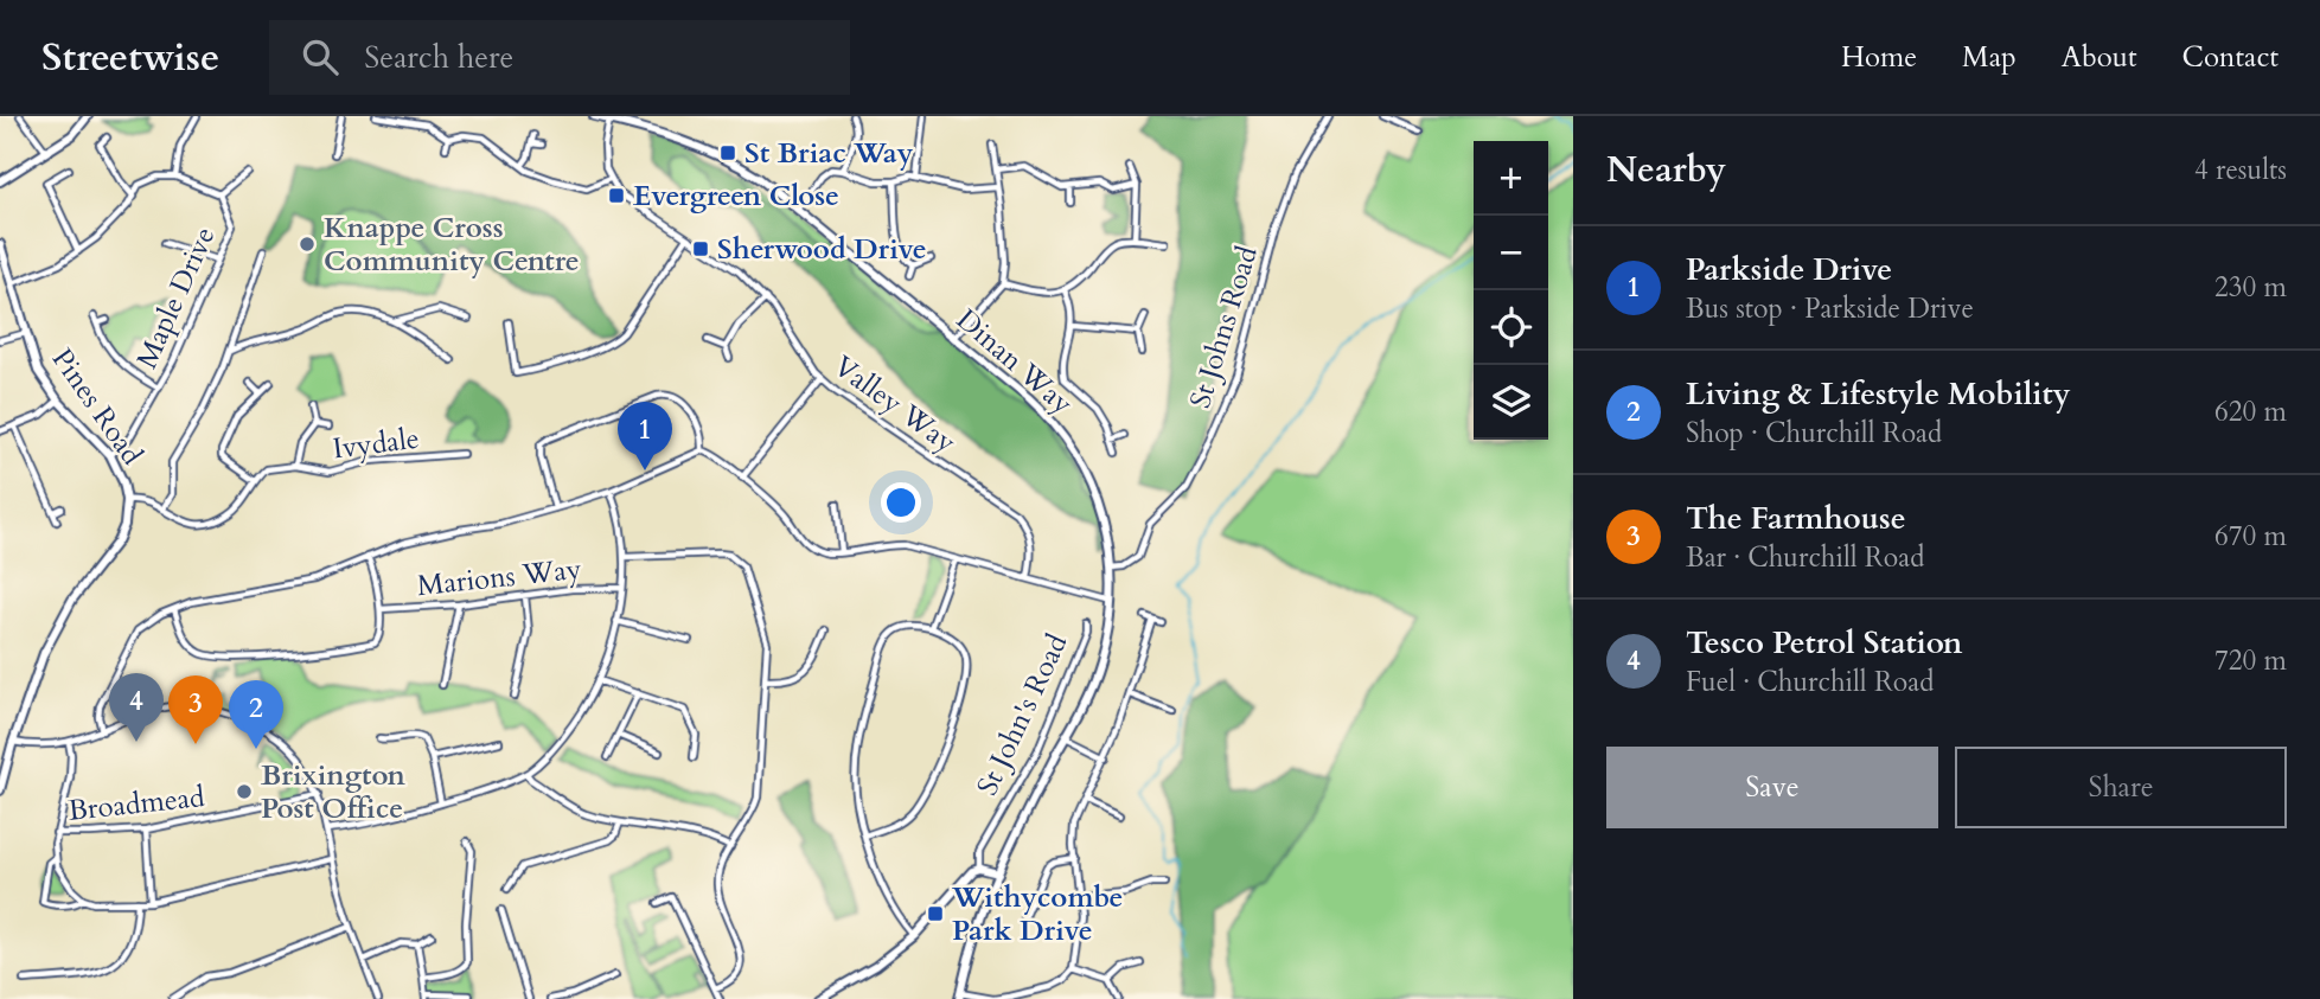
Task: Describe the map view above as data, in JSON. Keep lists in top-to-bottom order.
{
  "streets": {
    "street": [
      "Maple Drive",
      "St Johns Road",
      "Dinan Way",
      "Valley Way",
      "Pines Road",
      "Ivydale",
      "Marions Way",
      "St John's Road",
      "Broadmead"
    ]
  },
  "crossings": [
    ["Maple Drive", "Pines Road"],
    ["St Johns Road", "Dinan Way"],
    ["Pines Road", "Ivydale"]
  ],
  "places": {
    "transit": [
      "St Briac Way",
      "Evergreen Close",
      "Sherwood Drive",
      "Withycombe Park Drive"
    ],
    "other": ["Knappe Cross Community Centre", "Brixington Post Office"]
  },
  "page": {
    "header": "Streetwise",
    "search": "Search here",
    "nav": [
      "Home",
      "Map",
      "About",
      "Contact"
    ],
    "heading": ["Nearby", "4 results"],
    "map_buttons": ["+", "−"],
    "list": [
      {
        "mark": "1",
        "name": "Parkside Drive",
        "note": "Bus stop · Parkside Drive",
        "value": "230 m"
      },
      {
        "mark": "2",
        "name": "Living & Lifestyle Mobility",
        "note": "Shop · Churchill Road",
        "value": "620 m"
      },
      {
        "mark": "3",
        "name": "The Farmhouse",
        "note": "Bar · Churchill Road",
        "value": "670 m"
      },
      {
        "mark": "4",
        "name": "Tesco Petrol Station",
        "note": "Fuel · Churchill Road",
        "value": "720 m"
      }
    ],
    "pins": [
      "1",
      "4",
      "3",
      "2"
    ],
    "buttons": ["Save", "Share"]
  }
}
